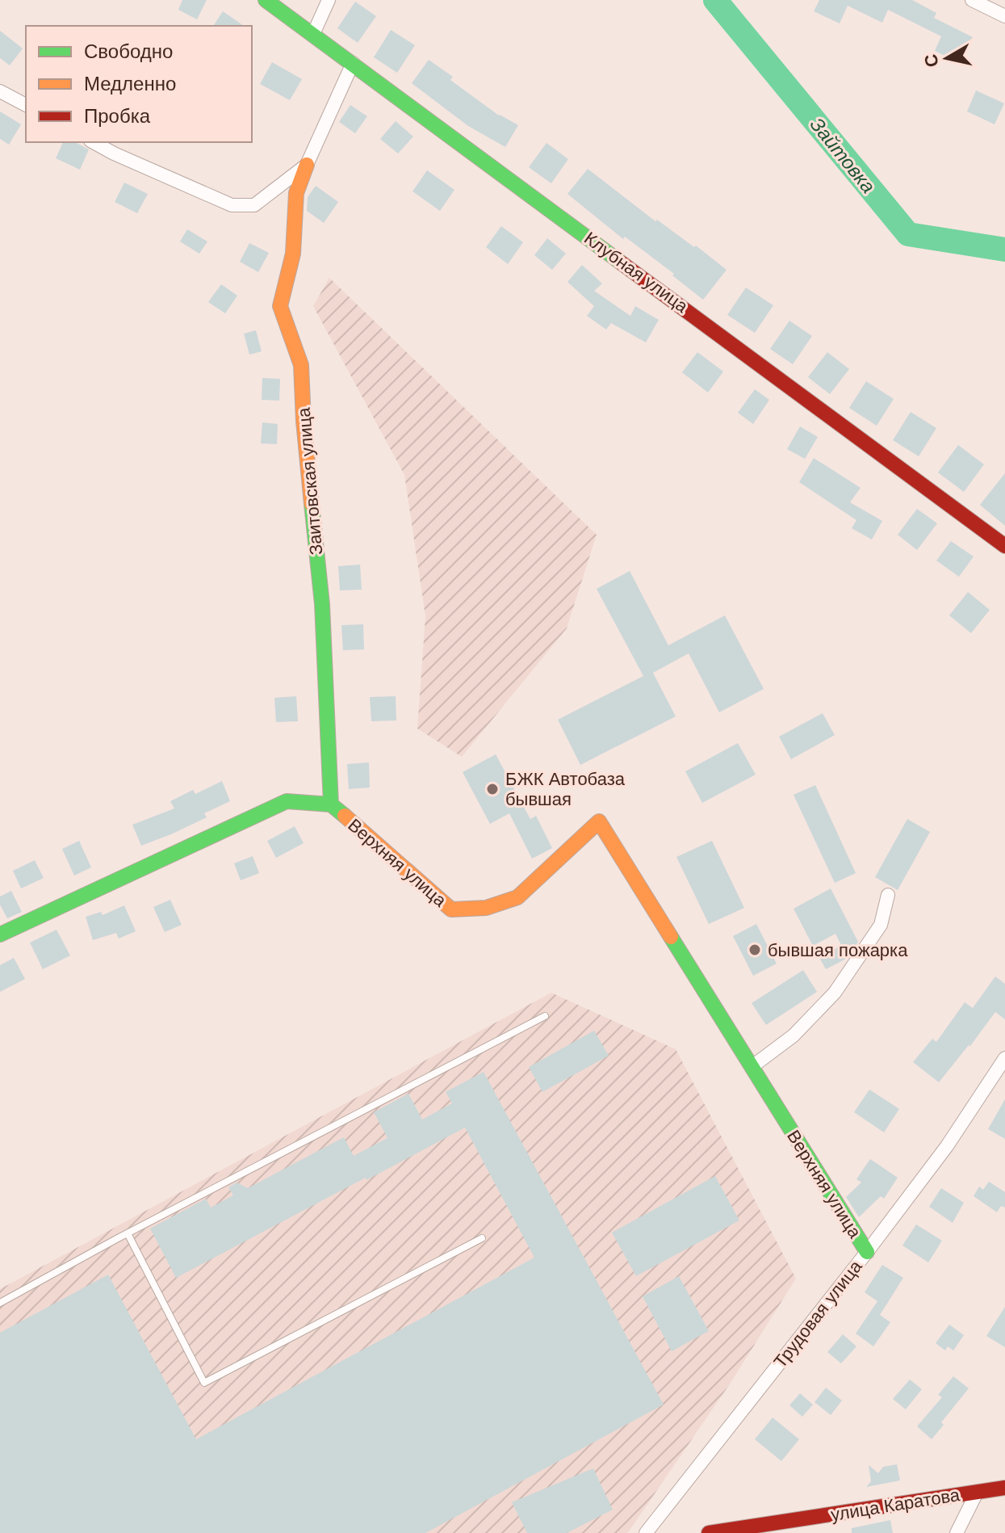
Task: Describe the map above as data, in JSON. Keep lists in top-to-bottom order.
{
  "streets": {
    "street": [
      "Клубная улица",
      "Заитовская улица",
      "Верхняя улица",
      "Трудовая улица",
      "улица Каратова"
    ]
  },
  "crossings": [
    ["Клубная улица", "Заитовская улица"],
    ["Заитовская улица", "Верхняя улица"],
    ["Верхняя улица", "Трудовая улица"]
  ],
  "water": ["Зайтовка"],
  "places": ["БЖК Автобаза бывшая", "бывшая пожарка"],
  "legend": ["Свободно", "Медленно", "Пробка"],
  "north": "left"
}
